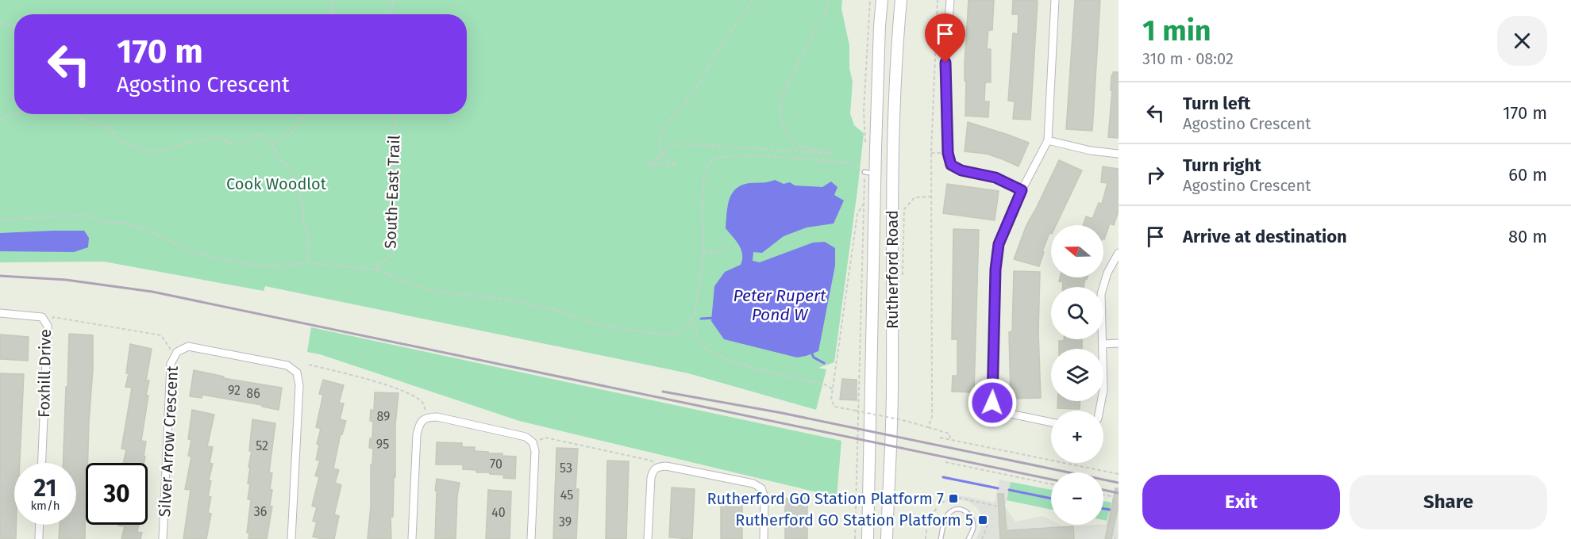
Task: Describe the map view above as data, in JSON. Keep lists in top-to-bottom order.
{
  "streets": {
    "main road": ["Rutherford Road"],
    "street": ["Foxhill Drive", "Silver Arrow Crescent"],
    "path": ["South-East Trail"]
  },
  "water": ["Peter Rupert Pond W"],
  "parks": ["Cook Woodlot"],
  "places": {
    "transit": ["Rutherford GO Station Platform 7", "Rutherford GO Station Platform 5"]
  },
  "house_numbers": [
    "92",
    "86",
    "89",
    "95",
    "52",
    "70",
    "53",
    "45",
    "36",
    "40",
    "39"
  ],
  "north": "left",
  "page": {
    "heading": ["1 min", "310 m · 08:02"],
    "turn": ["170 m", "Agostino Crescent"],
    "list": [
      {
        "name": "Turn left",
        "note": "Agostino Crescent",
        "value": "170 m"
      },
      {
        "name": "Turn right",
        "note": "Agostino Crescent",
        "value": "60 m"
      },
      {
        "name": "Arrive at destination",
        "value": "80 m"
      }
    ],
    "map_buttons": ["+", "−"],
    "speed": "21 km/h",
    "limit": "30",
    "buttons": ["Exit", "Share"]
  }
}
